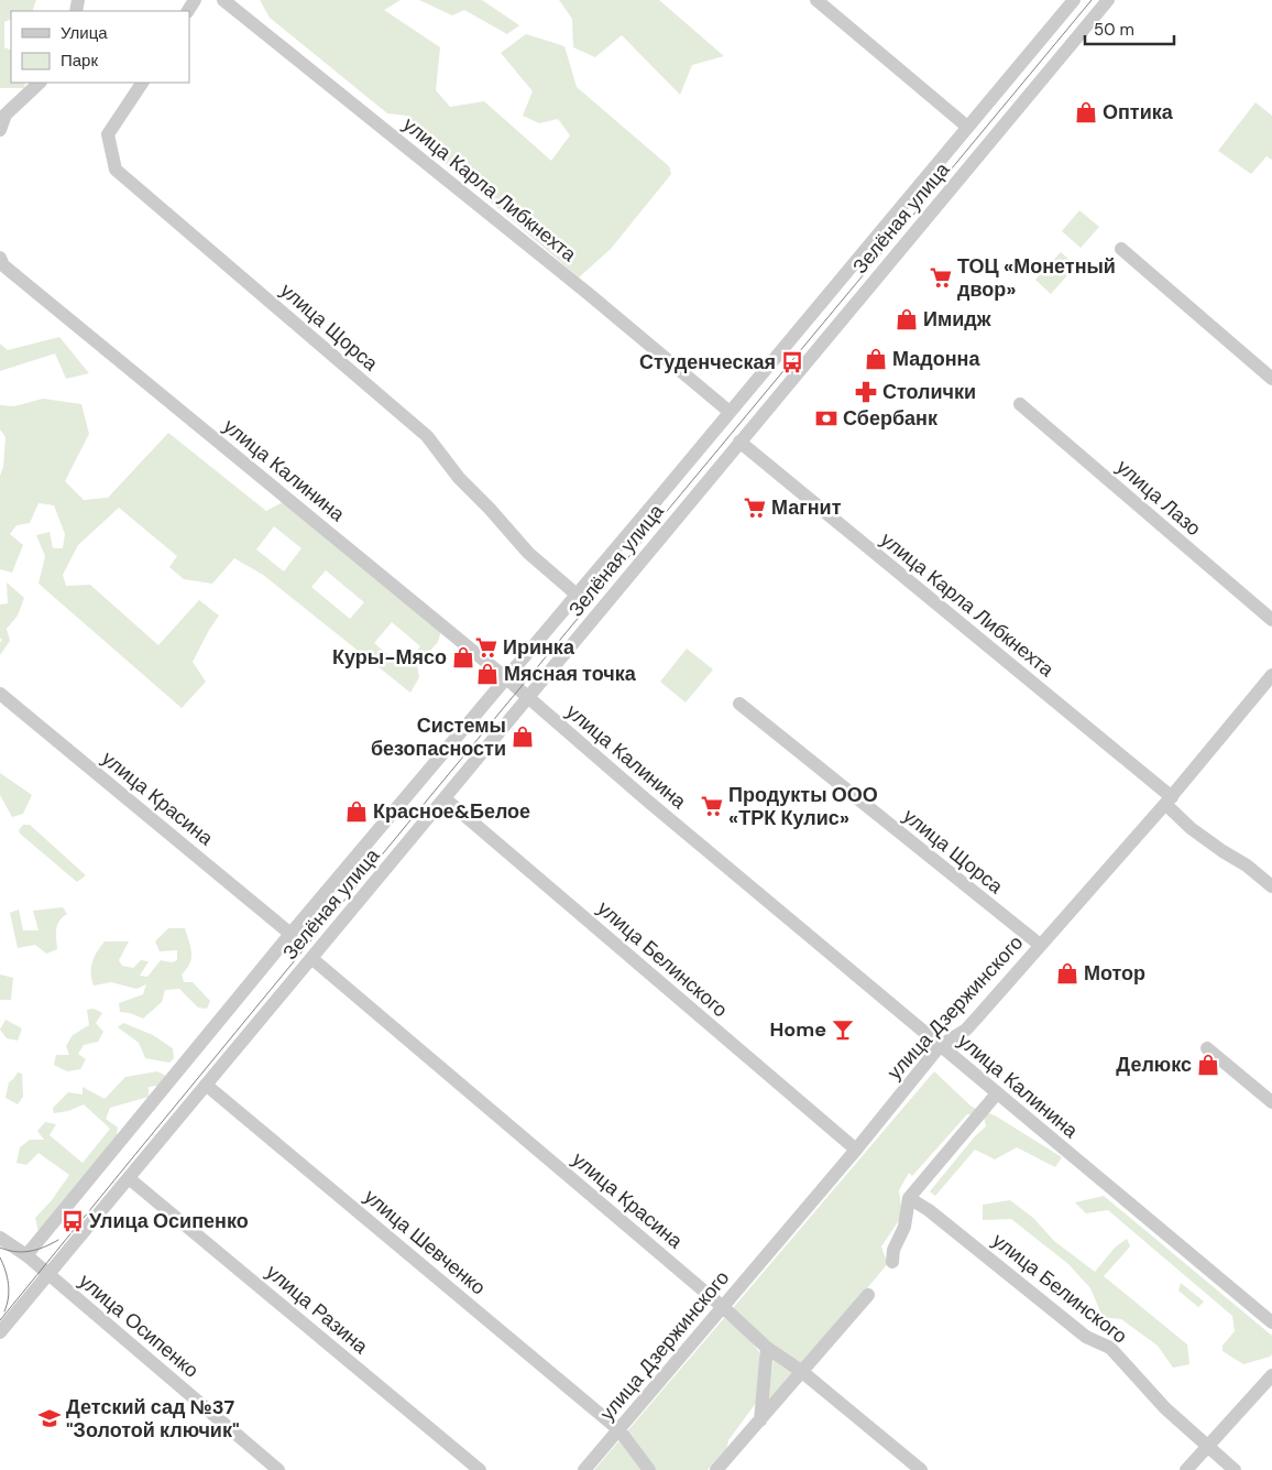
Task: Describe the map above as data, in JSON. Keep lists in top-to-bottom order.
{
  "streets": {
    "street": [
      "улица Карла Либкнехта",
      "Зелёная улица",
      "улица Щорса",
      "улица Калинина",
      "улица Лазо",
      "улица Красина",
      "улица Белинского",
      "улица Дзержинского",
      "улица Шевченко",
      "улица Разина",
      "улица Осипенко"
    ]
  },
  "crossings": [
    ["улица Карла Либкнехта", "Зелёная улица"],
    ["улица Карла Либкнехта", "улица Дзержинского"],
    ["Зелёная улица", "улица Щорса"],
    ["Зелёная улица", "улица Калинина"],
    ["Зелёная улица", "улица Красина"],
    ["Зелёная улица", "улица Белинского"],
    ["Зелёная улица", "улица Шевченко"],
    ["Зелёная улица", "улица Разина"],
    ["Зелёная улица", "улица Осипенко"],
    ["улица Щорса", "улица Дзержинского"],
    ["улица Калинина", "улица Дзержинского"],
    ["улица Красина", "улица Дзержинского"],
    ["улица Белинского", "улица Дзержинского"],
    ["улица Дзержинского", "улица Шевченко"]
  ],
  "places": {
    "shop": [
      "Оптика",
      "Имидж",
      "Мадонна",
      "Куры-Мясо",
      "Мясная точка",
      "Системы безопасности",
      "Красное&Белое",
      "Мотор",
      "Делюкс"
    ],
    "supermarket": [
      "ТОЦ «Монетный двор»",
      "Магнит",
      "Иринка",
      "Продукты ООО «ТРК Кулис»"
    ],
    "bus stop": ["Студенческая", "Улица Осипенко"],
    "pharmacy": ["Столички"],
    "bank": ["Сбербанк"],
    "bar": ["Home"],
    "school or university": ["Детский сад №37 \"Золотой ключик\""]
  },
  "legend": ["Улица", "Парк"],
  "scale_bar": "50 m"
}
